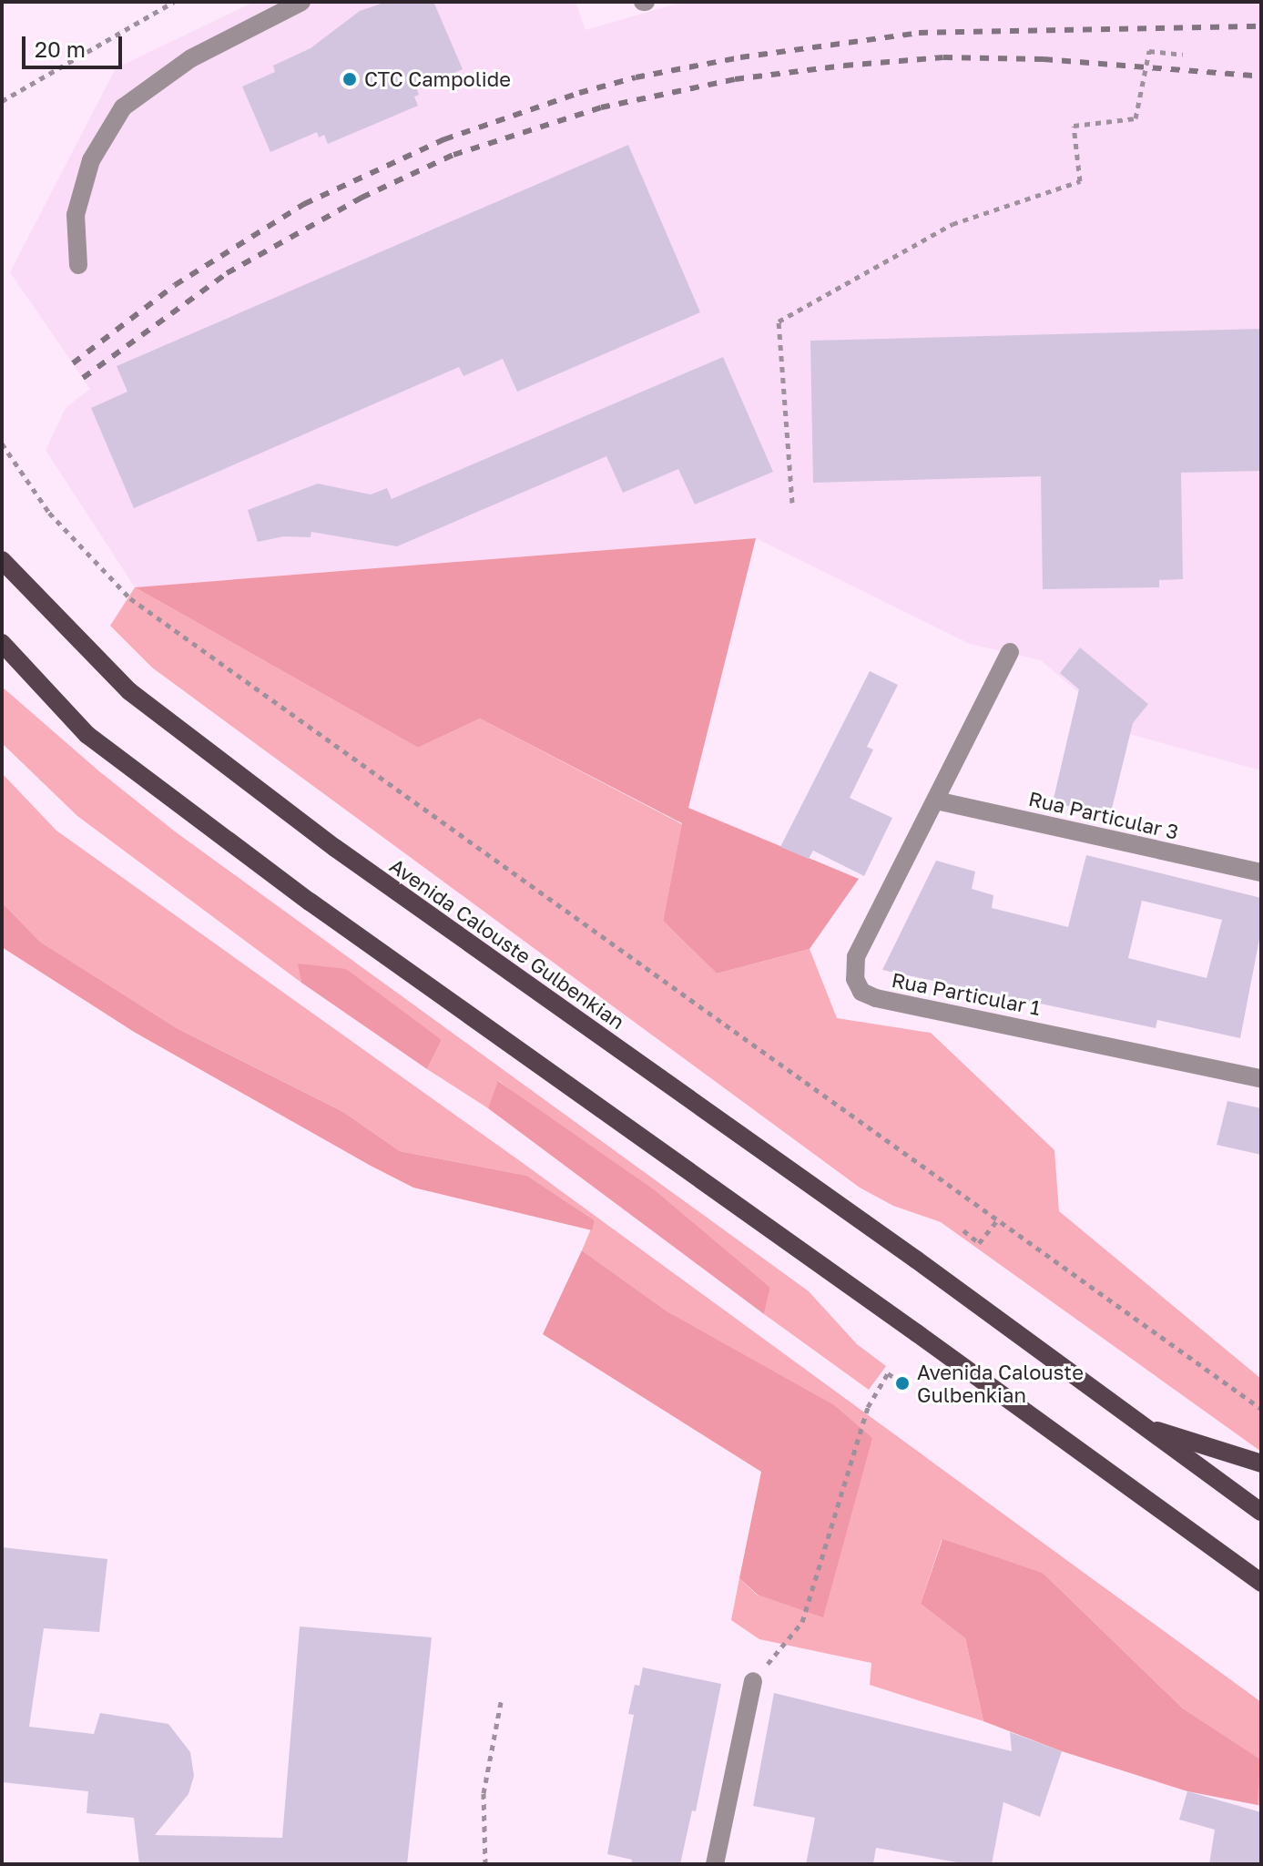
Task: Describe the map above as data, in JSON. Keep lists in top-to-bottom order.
{
  "streets": {
    "main road": ["Avenida Calouste Gulbenkian"],
    "street": ["Rua Particular 3", "Rua Particular 1"]
  },
  "crossings": [
    ["Rua Particular 3", "Rua Particular 1"]
  ],
  "places": ["CTC Campolide", "Avenida Calouste Gulbenkian"],
  "scale_bar": "20 m"
}
